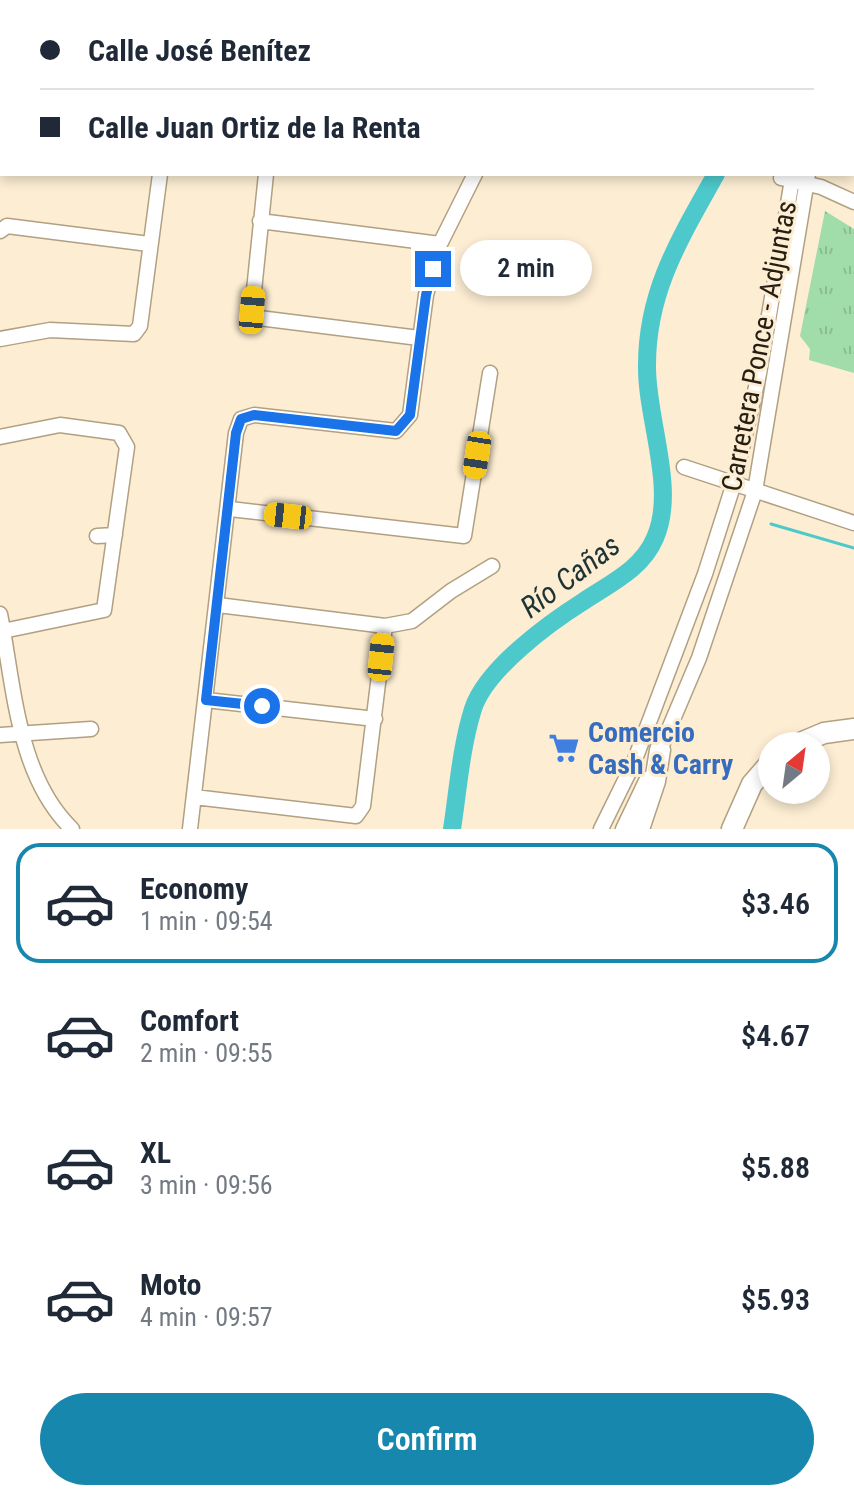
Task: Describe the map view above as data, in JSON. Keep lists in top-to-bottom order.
{
  "streets": {
    "street": ["Carretera Ponce - Adjuntas"]
  },
  "water": ["Río Cañas"],
  "places": {
    "supermarket": ["Comercio Cash & Carry"]
  },
  "north": "top right",
  "page": {
    "banner": ["Calle José Benítez", "Calle Juan Ortiz de la Renta"],
    "bubble": "2 min",
    "list": [
      {
        "name": "Economy",
        "note": "1 min · 09:54",
        "value": "$3.46"
      },
      {
        "name": "Comfort",
        "note": "2 min · 09:55",
        "value": "$4.67"
      },
      {
        "name": "XL",
        "note": "3 min · 09:56",
        "value": "$5.88"
      },
      {
        "name": "Moto",
        "note": "4 min · 09:57",
        "value": "$5.93"
      }
    ],
    "buttons": "Confirm"
  }
}
